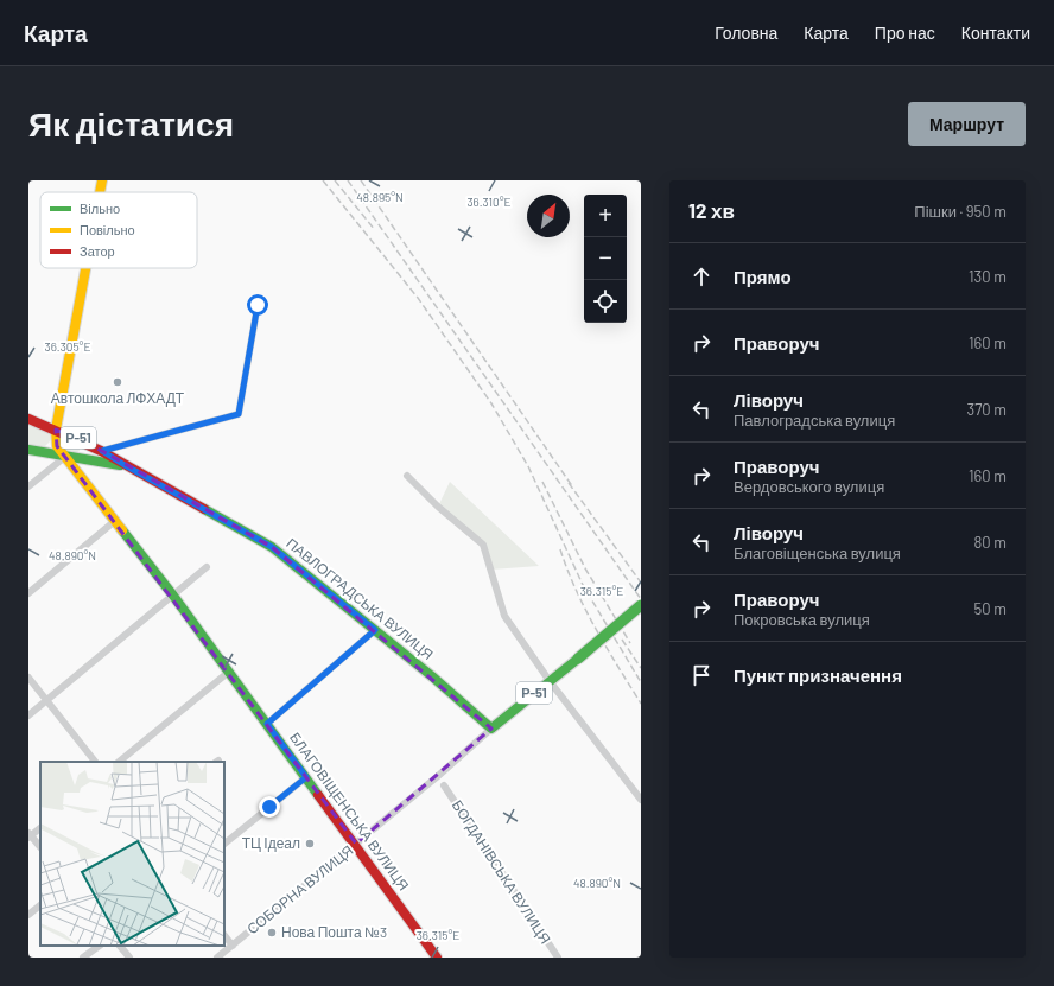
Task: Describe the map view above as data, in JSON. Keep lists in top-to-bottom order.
{
  "streets": {
    "street": [
      "Р-51",
      "ПАВЛОГРАДСЬКА ВУЛИЦЯ",
      "БЛАГОВІЩЕНСЬКА ВУЛИЦЯ",
      "БОГДАНІВСЬКА ВУЛИЦЯ",
      "СОБОРНА ВУЛИЦЯ"
    ]
  },
  "crossings": [
    ["Р-51", "ПАВЛОГРАДСЬКА ВУЛИЦЯ"],
    ["Р-51", "СОБОРНА ВУЛИЦЯ"],
    ["ПАВЛОГРАДСЬКА ВУЛИЦЯ", "БЛАГОВІЩЕНСЬКА ВУЛИЦЯ"],
    ["ПАВЛОГРАДСЬКА ВУЛИЦЯ", "СОБОРНА ВУЛИЦЯ"],
    ["БЛАГОВІЩЕНСЬКА ВУЛИЦЯ", "СОБОРНА ВУЛИЦЯ"]
  ],
  "places": ["Автошкола ЛФХАДТ", "ТЦ Ідеал", "Нова Пошта №3"],
  "legend": ["Вільно", "Повільно", "Затор"],
  "north": "top right",
  "page": {
    "header": "Карта",
    "nav": [
      "Головна",
      "Карта",
      "Про нас",
      "Контакти"
    ],
    "buttons": "Маршрут",
    "title": "Як дістатися",
    "heading": ["12 хв", "Пішки · 950 m"],
    "map_buttons": ["+", "−"],
    "list": [
      ["Прямо", "130 m"],
      ["Праворуч", "160 m"],
      ["Ліворуч", "Павлоградська вулиця", "370 m"],
      ["Праворуч", "Вердовського вулиця", "160 m"],
      ["Ліворуч", "Благовіщенська вулиця", "80 m"],
      ["Праворуч", "Покровська вулиця", "50 m"],
      "Пункт призначення"
    ]
  },
  "coordinates": [
    "48.895°N",
    "36.310°E",
    "36.305°E",
    "48.890°N",
    "36.315°E"
  ]
}
